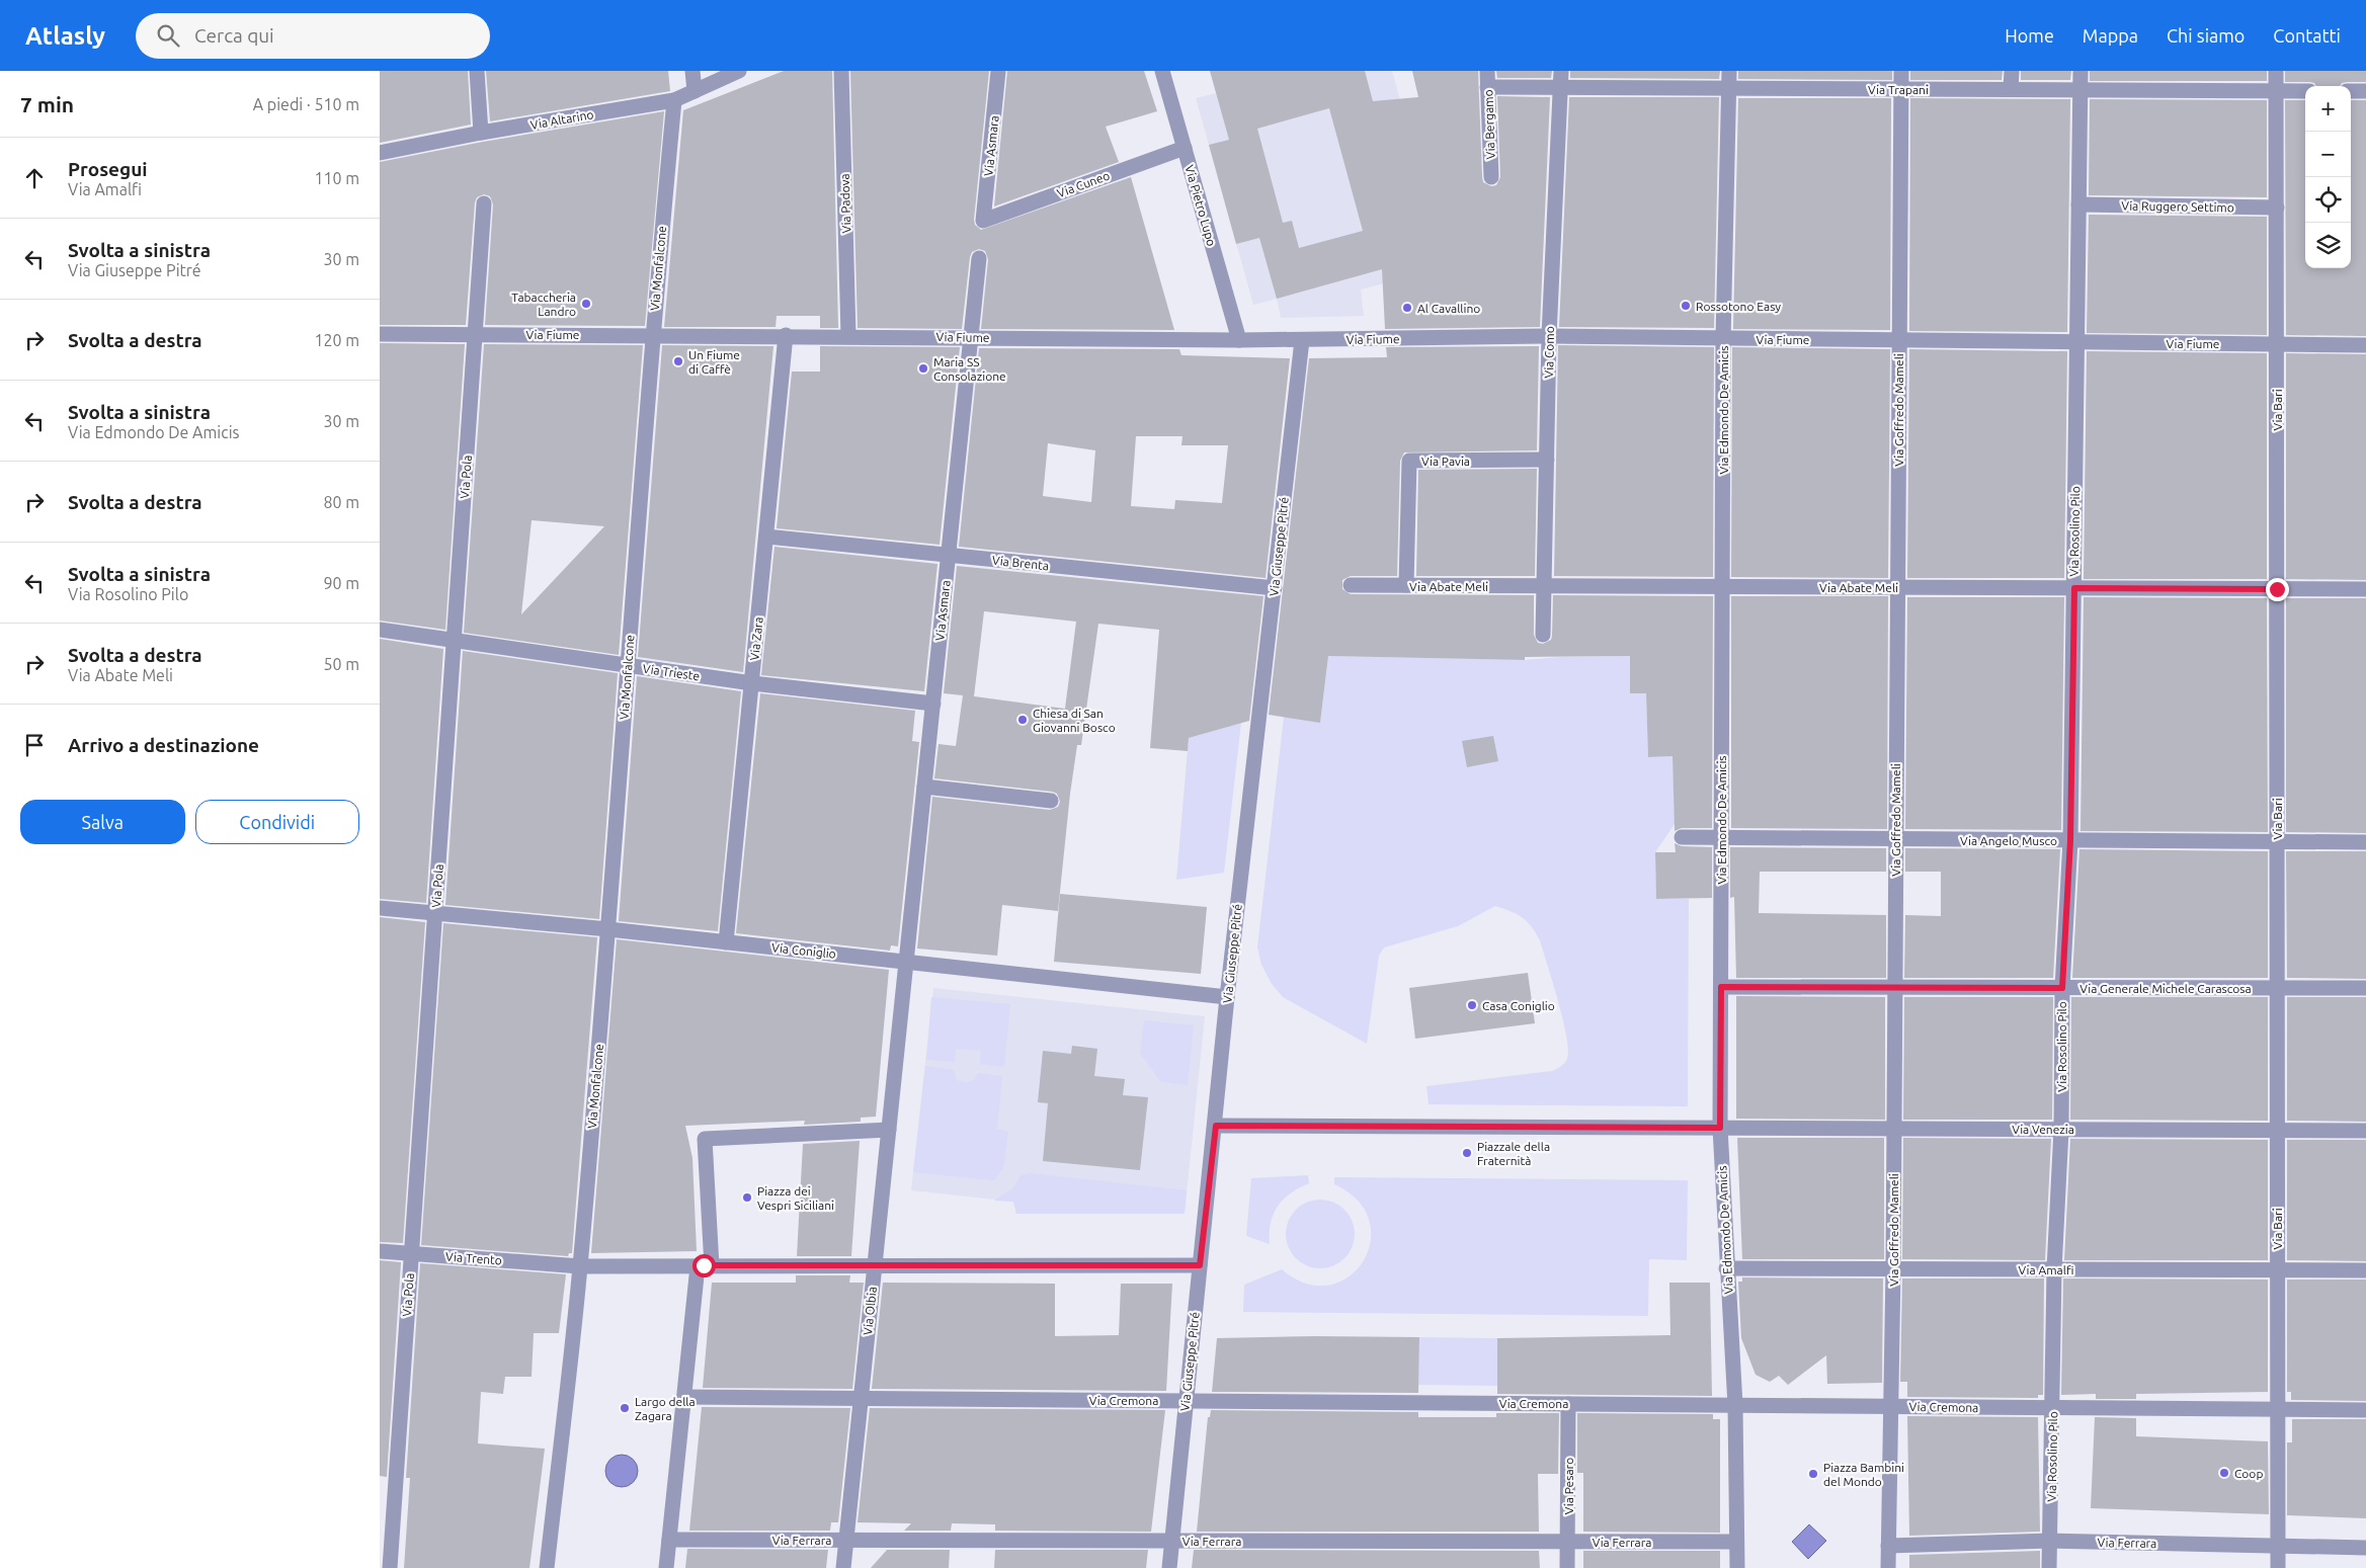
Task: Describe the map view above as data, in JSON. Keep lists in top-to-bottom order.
{
  "streets": {
    "street": [
      "Via Trapani",
      "Via Altarino",
      "Via Bergamo",
      "Via Asmara",
      "Via Cuneo",
      "Via Padova",
      "Via Pietro Lupo",
      "Via Ruggero Settimo",
      "Via Monfalcone",
      "Via Fiume",
      "Via Como",
      "Via Edmondo De Amicis",
      "Via Goffredo Mameli",
      "Via Bari",
      "Via Pavia",
      "Via Pola",
      "Via Rosolino Pilo",
      "Via Giuseppe Pitré",
      "Via Brenta",
      "Via Abate Meli",
      "Via Zara",
      "Via Trieste",
      "Via Angelo Musco",
      "Via Coniglio",
      "Via Generale Michele Carascosa",
      "Via Venezia",
      "Via Trento",
      "Via Amalfi",
      "Via Olbia",
      "Via Cremona",
      "Via Pesaro",
      "Via Ferrara"
    ]
  },
  "crossings": [
    ["Via Trapani", "Via Bergamo"],
    ["Via Trapani", "Via Como"],
    ["Via Trapani", "Via Edmondo De Amicis"],
    ["Via Trapani", "Via Goffredo Mameli"],
    ["Via Trapani", "Via Bari"],
    ["Via Trapani", "Via Rosolino Pilo"],
    ["Via Altarino", "Via Monfalcone"],
    ["Via Asmara", "Via Cuneo"],
    ["Via Asmara", "Via Fiume"],
    ["Via Asmara", "Via Brenta"],
    ["Via Asmara", "Via Trieste"],
    ["Via Asmara", "Via Coniglio"],
    ["Via Asmara", "Via Olbia"],
    ["Via Cuneo", "Via Pietro Lupo"],
    ["Via Padova", "Via Fiume"],
    ["Via Pietro Lupo", "Via Fiume"],
    ["Via Ruggero Settimo", "Via Bari"],
    ["Via Ruggero Settimo", "Via Rosolino Pilo"],
    ["Via Monfalcone", "Via Fiume"],
    ["Via Monfalcone", "Via Trieste"],
    ["Via Monfalcone", "Via Coniglio"],
    ["Via Monfalcone", "Via Trento"],
    ["Via Fiume", "Via Como"],
    ["Via Fiume", "Via Edmondo De Amicis"],
    ["Via Fiume", "Via Goffredo Mameli"],
    ["Via Fiume", "Via Bari"],
    ["Via Fiume", "Via Pola"],
    ["Via Fiume", "Via Rosolino Pilo"],
    ["Via Fiume", "Via Giuseppe Pitré"],
    ["Via Fiume", "Via Zara"],
    ["Via Como", "Via Pavia"],
    ["Via Como", "Via Abate Meli"],
    ["Via Edmondo De Amicis", "Via Abate Meli"],
    ["Via Edmondo De Amicis", "Via Angelo Musco"],
    ["Via Edmondo De Amicis", "Via Generale Michele Carascosa"],
    ["Via Edmondo De Amicis", "Via Venezia"],
    ["Via Edmondo De Amicis", "Via Amalfi"],
    ["Via Edmondo De Amicis", "Via Cremona"],
    ["Via Edmondo De Amicis", "Via Ferrara"],
    ["Via Goffredo Mameli", "Via Abate Meli"],
    ["Via Goffredo Mameli", "Via Angelo Musco"],
    ["Via Goffredo Mameli", "Via Generale Michele Carascosa"],
    ["Via Goffredo Mameli", "Via Venezia"],
    ["Via Goffredo Mameli", "Via Amalfi"],
    ["Via Goffredo Mameli", "Via Cremona"],
    ["Via Goffredo Mameli", "Via Ferrara"],
    ["Via Bari", "Via Abate Meli"],
    ["Via Bari", "Via Angelo Musco"],
    ["Via Bari", "Via Generale Michele Carascosa"],
    ["Via Bari", "Via Venezia"],
    ["Via Bari", "Via Amalfi"],
    ["Via Bari", "Via Cremona"],
    ["Via Bari", "Via Ferrara"],
    ["Via Pavia", "Via Abate Meli"],
    ["Via Pola", "Via Trieste"],
    ["Via Pola", "Via Coniglio"],
    ["Via Pola", "Via Trento"],
    ["Via Rosolino Pilo", "Via Abate Meli"],
    ["Via Rosolino Pilo", "Via Angelo Musco"],
    ["Via Rosolino Pilo", "Via Generale Michele Carascosa"],
    ["Via Rosolino Pilo", "Via Venezia"],
    ["Via Rosolino Pilo", "Via Amalfi"],
    ["Via Rosolino Pilo", "Via Cremona"],
    ["Via Rosolino Pilo", "Via Ferrara"],
    ["Via Giuseppe Pitré", "Via Brenta"],
    ["Via Giuseppe Pitré", "Via Coniglio"],
    ["Via Giuseppe Pitré", "Via Venezia"],
    ["Via Giuseppe Pitré", "Via Cremona"],
    ["Via Giuseppe Pitré", "Via Ferrara"],
    ["Via Brenta", "Via Zara"],
    ["Via Zara", "Via Trieste"],
    ["Via Zara", "Via Coniglio"],
    ["Via Coniglio", "Via Olbia"],
    ["Via Olbia", "Via Cremona"],
    ["Via Olbia", "Via Ferrara"],
    ["Via Cremona", "Via Pesaro"],
    ["Via Pesaro", "Via Ferrara"]
  ],
  "places": [
    "Tabaccheria Landro",
    "Rossotono Easy",
    "Al Cavallino",
    "Un Fiume di Caffè",
    "Maria SS Consolazione",
    "Chiesa di San Giovanni Bosco",
    "Casa Coniglio",
    "Piazzale della Fraternità",
    "Piazza dei Vespri Siciliani",
    "Largo della Zagara",
    "Coop",
    "Piazza Bambini del Mondo"
  ],
  "page": {
    "header": "Atlasly",
    "search": "Cerca qui",
    "nav": [
      "Home",
      "Mappa",
      "Chi siamo",
      "Contatti"
    ],
    "heading": ["7 min", "A piedi · 510 m"],
    "map_buttons": ["+", "−"],
    "list": [
      ["Prosegui", "Via Amalfi", "110 m"],
      ["Svolta a sinistra", "Via Giuseppe Pitré", "30 m"],
      ["Svolta a destra", "120 m"],
      ["Svolta a sinistra", "Via Edmondo De Amicis", "30 m"],
      ["Svolta a destra", "80 m"],
      ["Svolta a sinistra", "Via Rosolino Pilo", "90 m"],
      ["Svolta a destra", "Via Abate Meli", "50 m"],
      "Arrivo a destinazione"
    ],
    "buttons": ["Salva", "Condividi"]
  }
}
